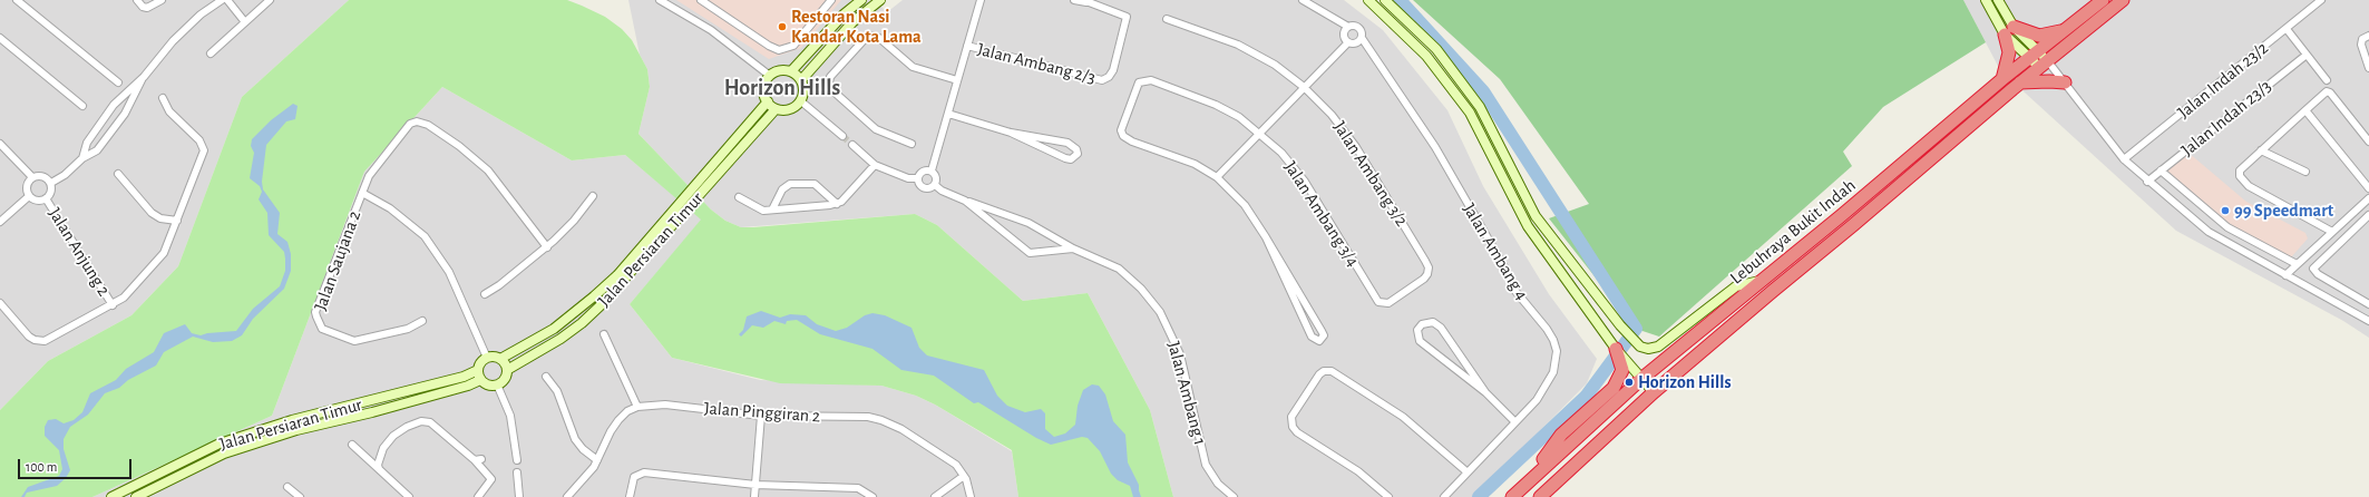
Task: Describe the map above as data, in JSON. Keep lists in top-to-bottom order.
{
  "streets": {
    "highway": ["Lebuhraya Bukit Indah"],
    "street": [
      "Jalan Ambang 2/3",
      "Jalan Indah 23/2",
      "Jalan Indah 23/3",
      "Jalan Ambang 3/2",
      "Jalan Ambang 3/4",
      "Jalan Persiaran Timur",
      "Jalan Anjung 2",
      "Jalan Ambang 4",
      "Jalan Saujana 2",
      "Jalan Ambang 1",
      "Jalan Pinggiran 2"
    ]
  },
  "crossings": [
    ["Jalan Ambang 3/2", "Jalan Ambang 3/4"]
  ],
  "districts": ["Horizon Hills"],
  "places": ["Restoran Nasi Kandar Kota Lama", "99 Speedmart", "Horizon Hills"],
  "scale_bar": "100 m"
}
